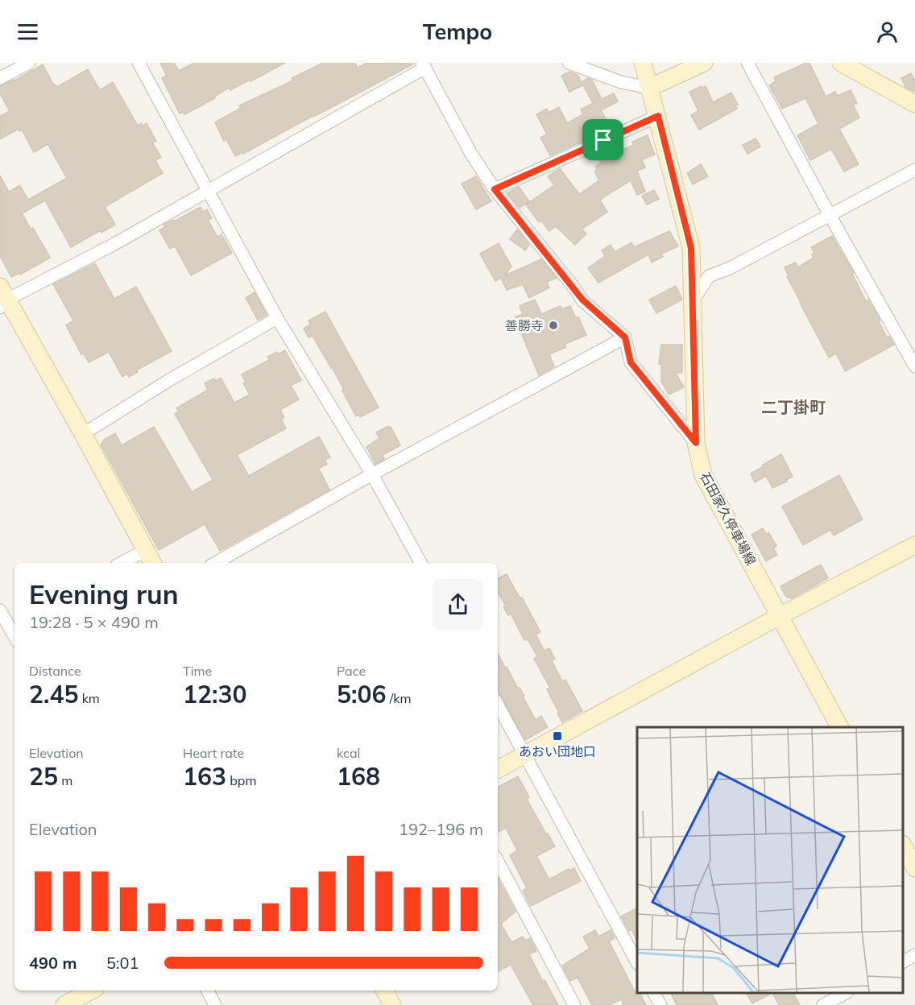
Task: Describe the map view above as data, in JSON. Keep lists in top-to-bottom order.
{
  "streets": {
    "street": ["石田家久停車場線"]
  },
  "districts": ["二丁掛町"],
  "places": {
    "other": ["善勝寺"],
    "transit": ["あおい団地口"]
  },
  "page": {
    "header": "Tempo",
    "heading": ["Evening run", "19:28 · 5 × 490 m"],
    "stats": [
      ["Distance", "2.45 km"],
      ["Time", "12:30"],
      ["Pace", "5:06 /km"],
      ["Elevation", "25 m"],
      ["Heart rate", "163 bpm"],
      ["kcal", "168"]
    ],
    "chart": ["Elevation", "192–196 m"],
    "list": [
      {
        "name": "490 m",
        "note": "5:01"
      }
    ]
  }
}
